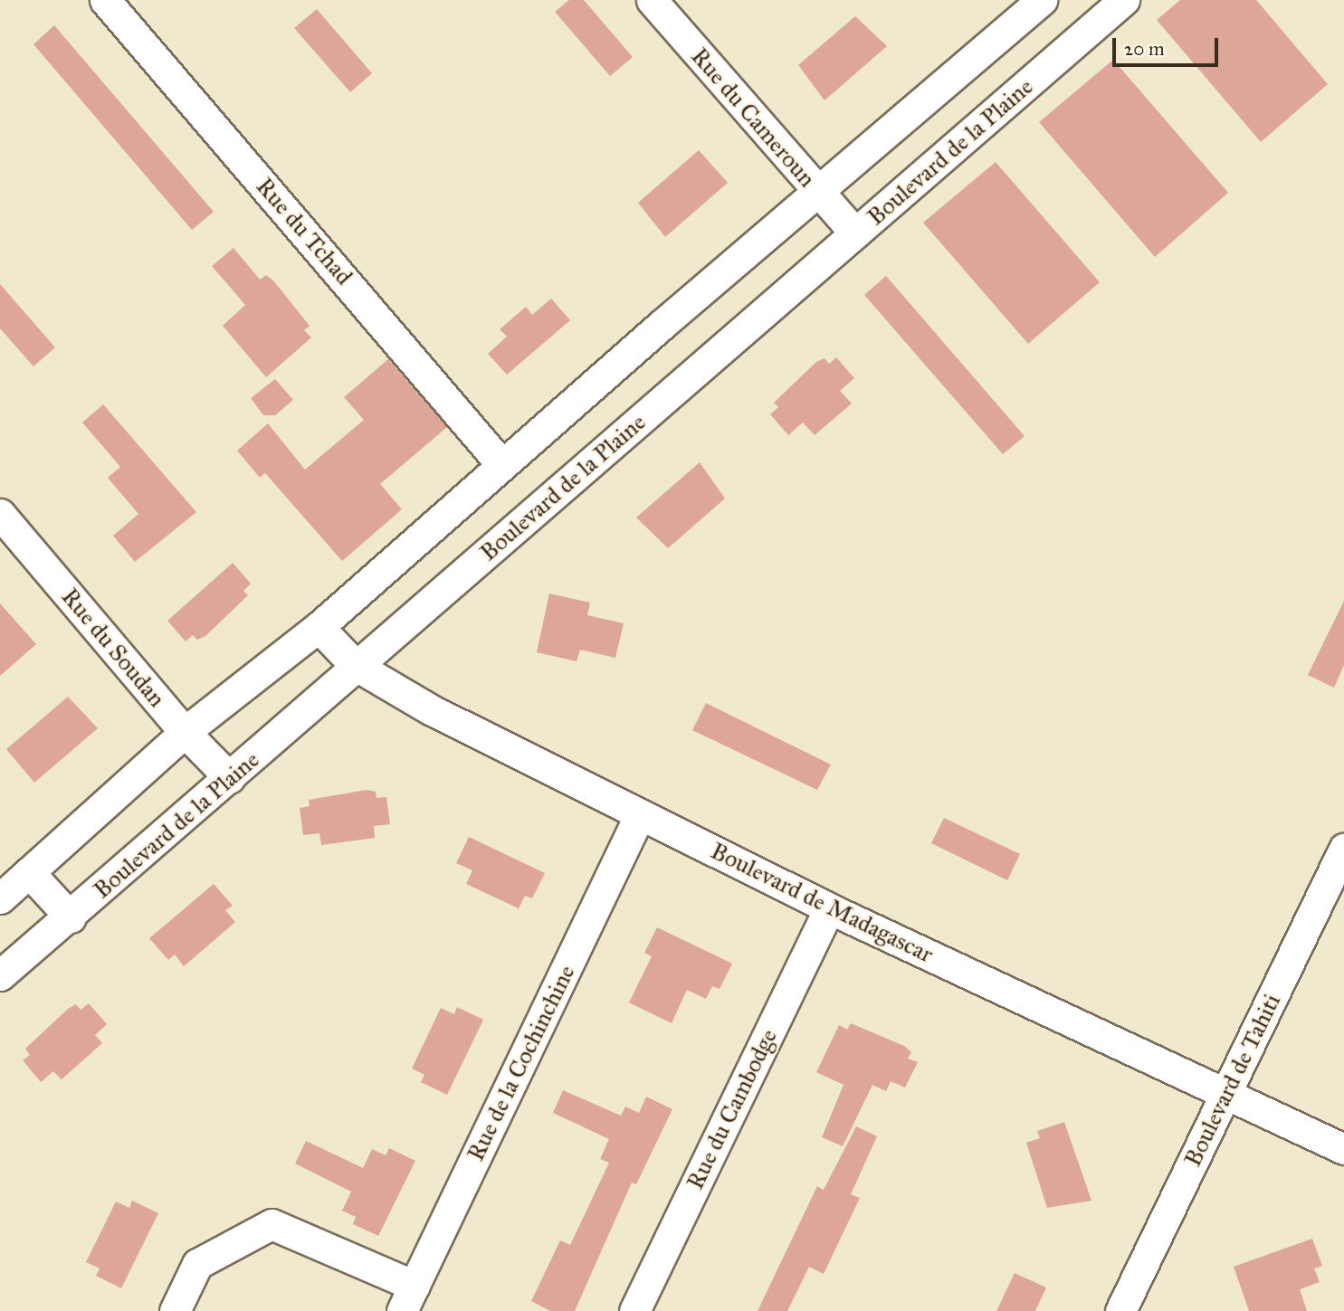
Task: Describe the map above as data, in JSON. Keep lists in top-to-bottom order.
{
  "streets": {
    "street": [
      "Rue du Cameroun",
      "Boulevard de la Plaine",
      "Rue du Tchad",
      "Rue du Soudan",
      "Boulevard de Madagascar",
      "Rue de la Cochinchine",
      "Boulevard de Tahiti",
      "Rue du Cambodge"
    ]
  },
  "crossings": [
    ["Rue du Cameroun", "Boulevard de la Plaine"],
    ["Boulevard de la Plaine", "Rue du Soudan"],
    ["Boulevard de la Plaine", "Boulevard de Madagascar"],
    ["Boulevard de Madagascar", "Rue de la Cochinchine"],
    ["Boulevard de Madagascar", "Boulevard de Tahiti"],
    ["Boulevard de Madagascar", "Rue du Cambodge"]
  ],
  "scale_bar": "20 m"
}
